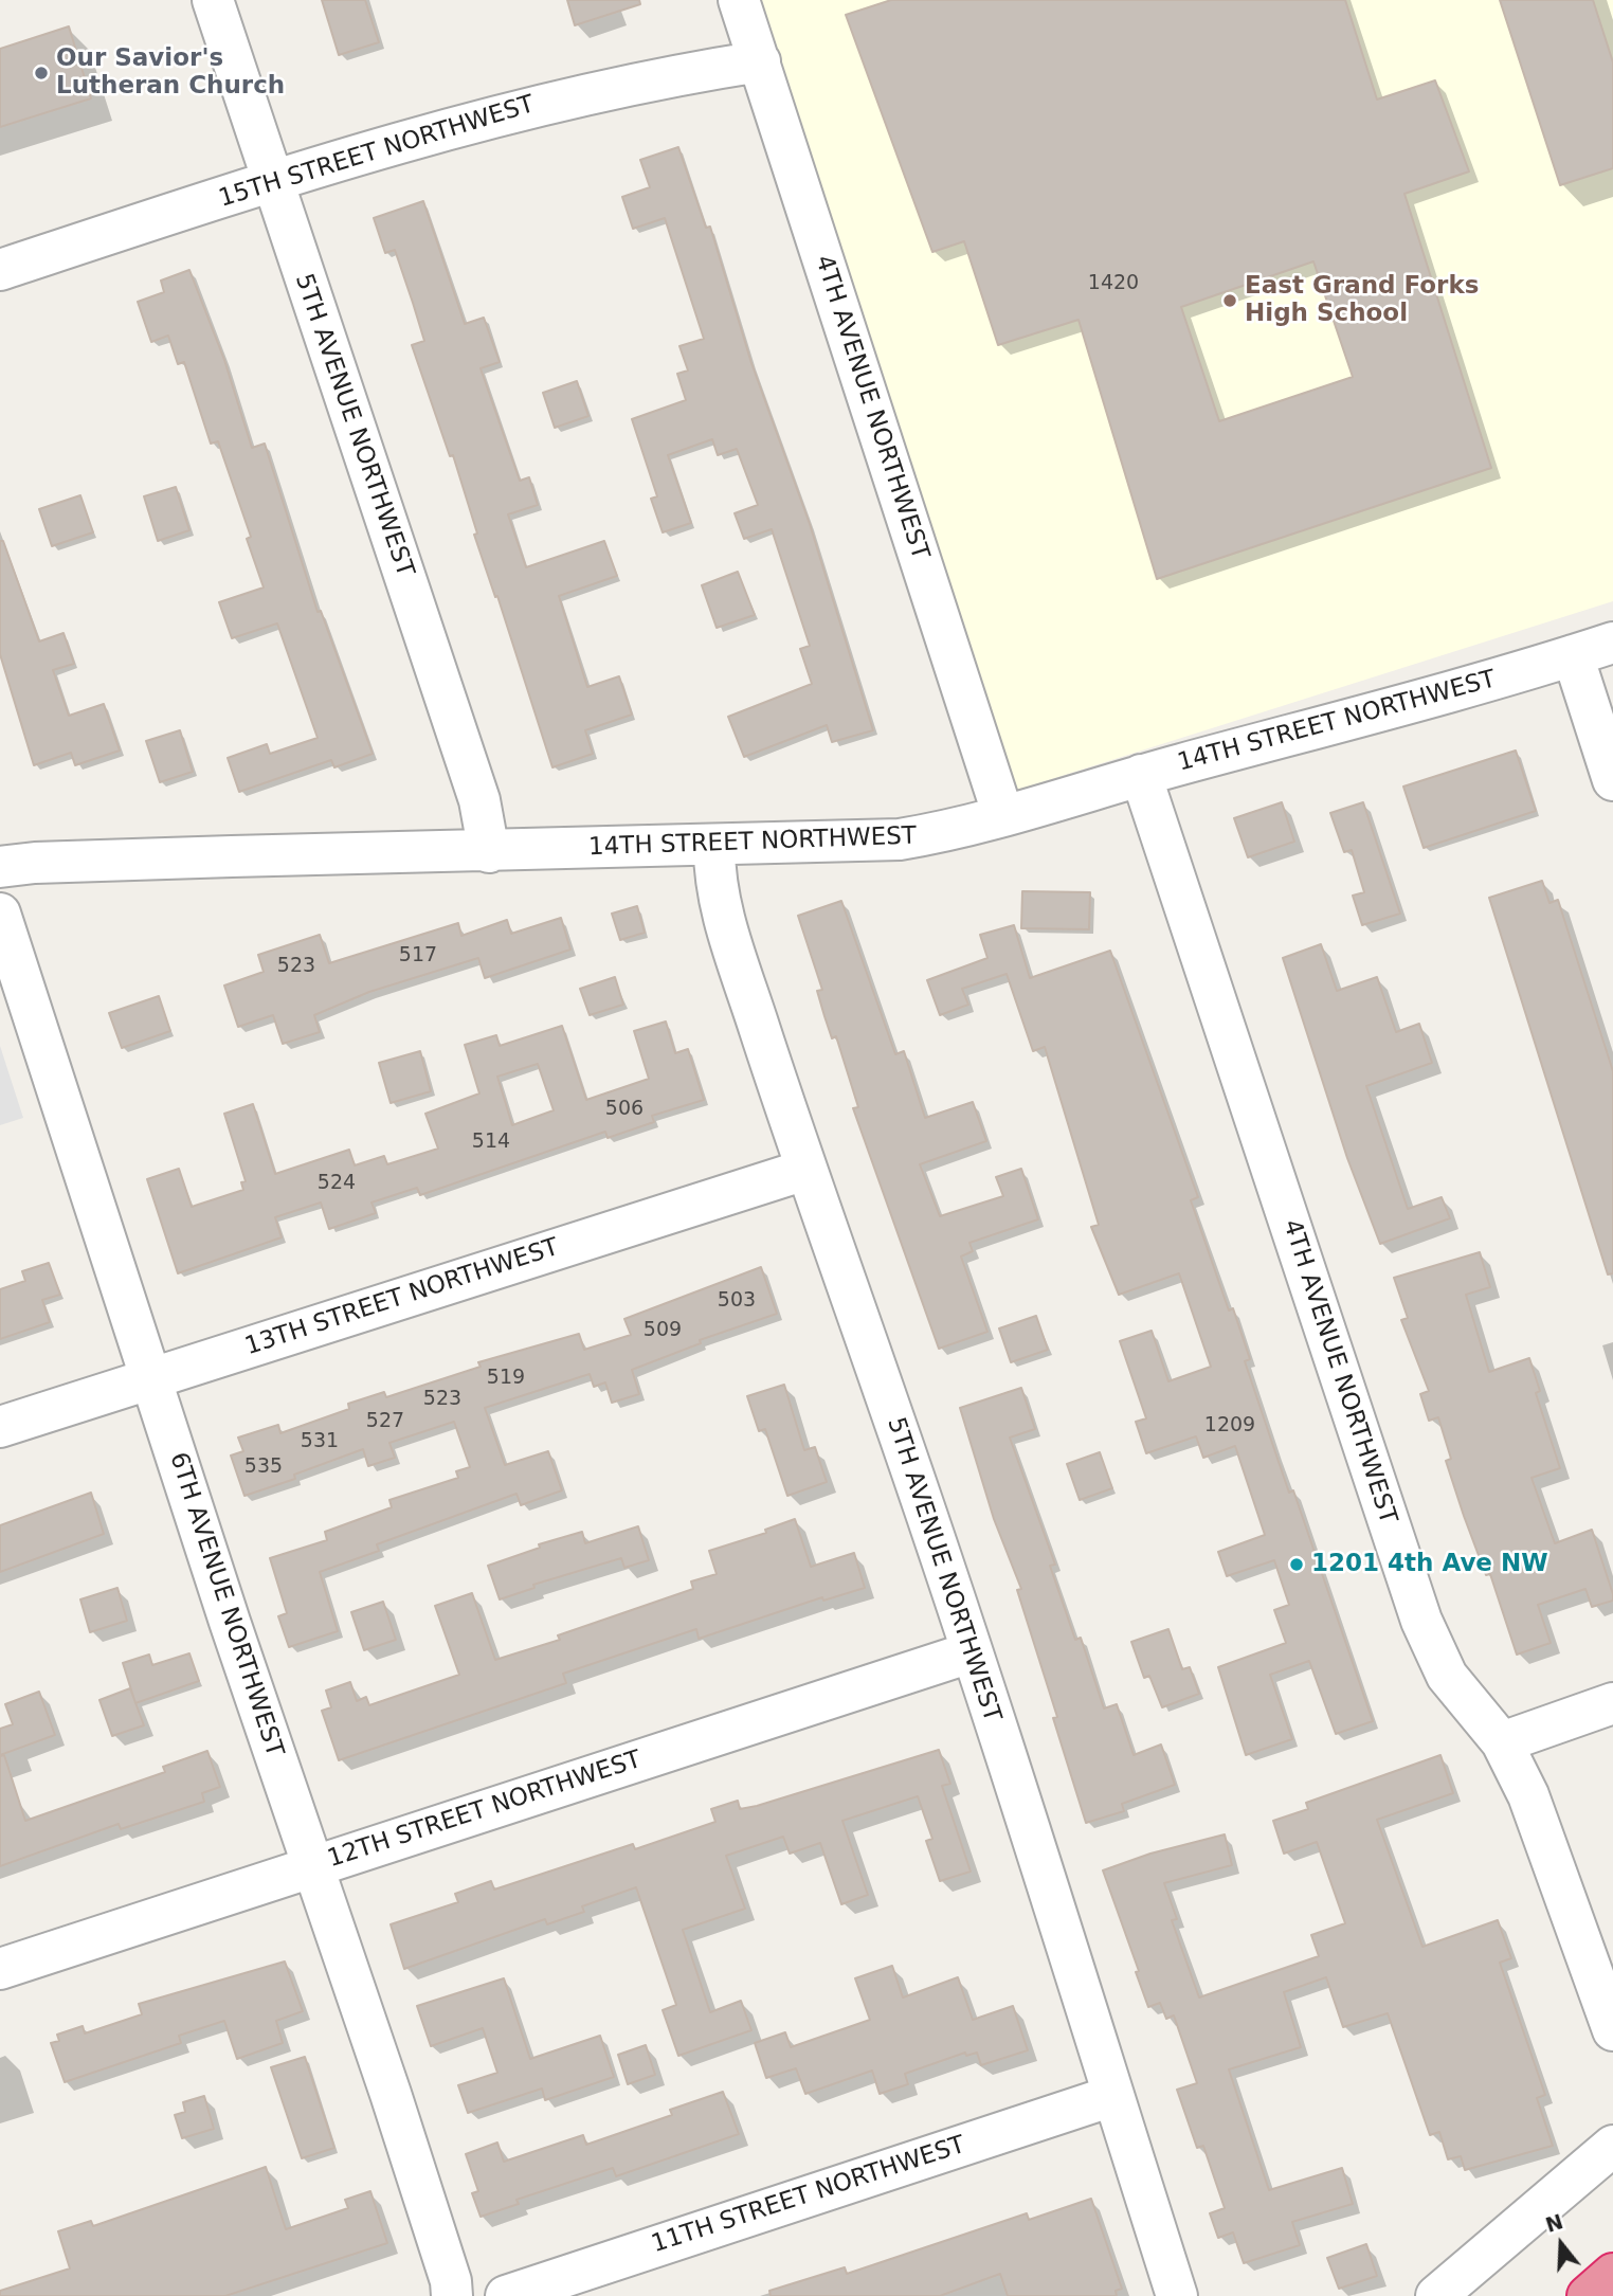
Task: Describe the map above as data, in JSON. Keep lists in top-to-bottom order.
{
  "streets": {
    "street": [
      "15TH STREET NORTHWEST",
      "4TH AVENUE NORTHWEST",
      "5TH AVENUE NORTHWEST",
      "14TH STREET NORTHWEST",
      "13TH STREET NORTHWEST",
      "6TH AVENUE NORTHWEST",
      "12TH STREET NORTHWEST",
      "11TH STREET NORTHWEST"
    ]
  },
  "crossings": [
    ["15TH STREET NORTHWEST", "4TH AVENUE NORTHWEST"],
    ["15TH STREET NORTHWEST", "5TH AVENUE NORTHWEST"],
    ["4TH AVENUE NORTHWEST", "14TH STREET NORTHWEST"],
    ["5TH AVENUE NORTHWEST", "14TH STREET NORTHWEST"],
    ["5TH AVENUE NORTHWEST", "13TH STREET NORTHWEST"],
    ["5TH AVENUE NORTHWEST", "12TH STREET NORTHWEST"],
    ["5TH AVENUE NORTHWEST", "11TH STREET NORTHWEST"],
    ["13TH STREET NORTHWEST", "6TH AVENUE NORTHWEST"],
    ["6TH AVENUE NORTHWEST", "12TH STREET NORTHWEST"]
  ],
  "places": ["Our Savior's Lutheran Church", "East Grand Forks High School", "1201 4th Ave NW"],
  "house_numbers": [
    "1420",
    "517",
    "523",
    "506",
    "514",
    "524",
    "503",
    "509",
    "519",
    "523",
    "527",
    "1209",
    "531",
    "535"
  ],
  "north": "top"
}
